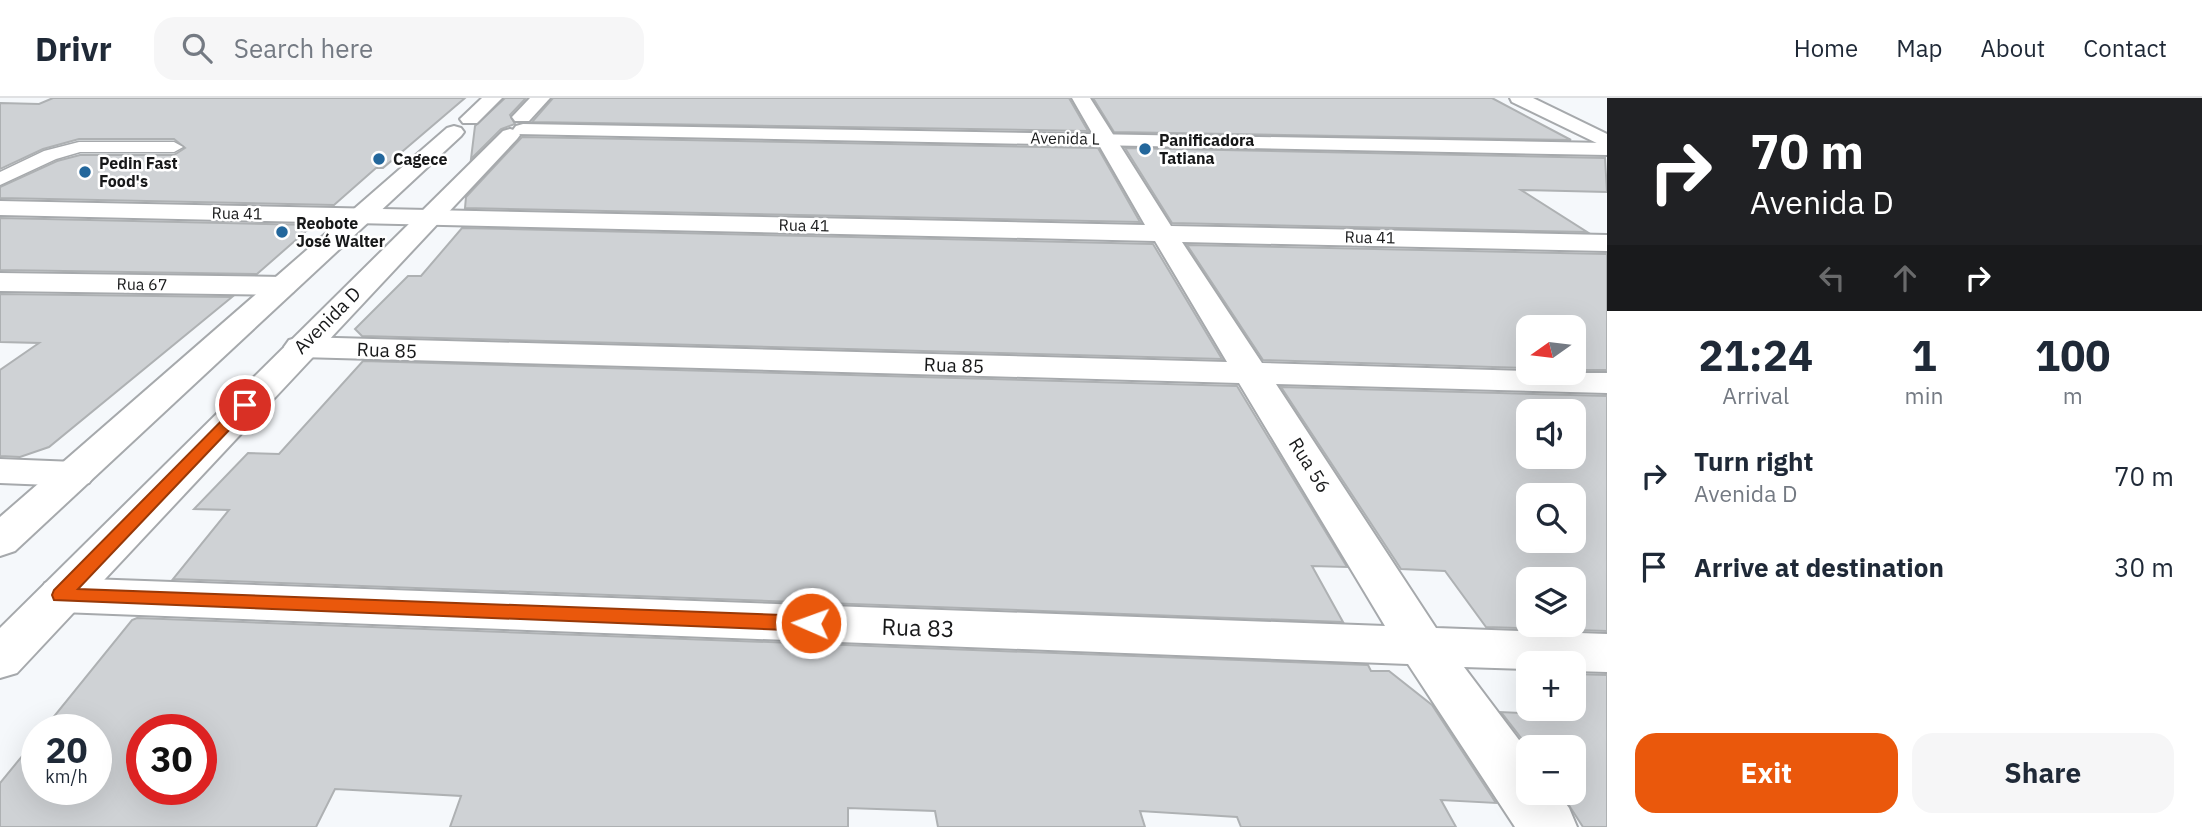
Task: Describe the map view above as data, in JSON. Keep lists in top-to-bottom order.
{
  "streets": {
    "street": [
      "Avenida L",
      "Rua 41",
      "Rua 67",
      "Avenida D",
      "Rua 85",
      "Rua 56",
      "Rua 83"
    ]
  },
  "crossings": [
    ["Avenida L", "Avenida D"],
    ["Avenida L", "Rua 56"],
    ["Rua 41", "Avenida D"],
    ["Rua 41", "Rua 56"],
    ["Avenida D", "Rua 85"],
    ["Avenida D", "Rua 83"],
    ["Rua 85", "Rua 56"],
    ["Rua 56", "Rua 83"]
  ],
  "places": [
    "Panificadora Tatiana",
    "Cagece",
    "Pedin Fast Food's",
    "Reobote José Walter"
  ],
  "north": "left",
  "page": {
    "header": "Drivr",
    "search": "Search here",
    "nav": [
      "Home",
      "Map",
      "About",
      "Contact"
    ],
    "turn": ["70 m", "Avenida D"],
    "eta": [
      "21:24",
      "Arrival",
      "1",
      "min",
      "100",
      "m"
    ],
    "map_buttons": ["+", "−"],
    "list": [
      {
        "name": "Turn right",
        "note": "Avenida D",
        "value": "70 m"
      },
      {
        "name": "Arrive at destination",
        "value": "30 m"
      }
    ],
    "speed": "20 km/h",
    "limit": "30",
    "buttons": ["Exit", "Share"]
  }
}
